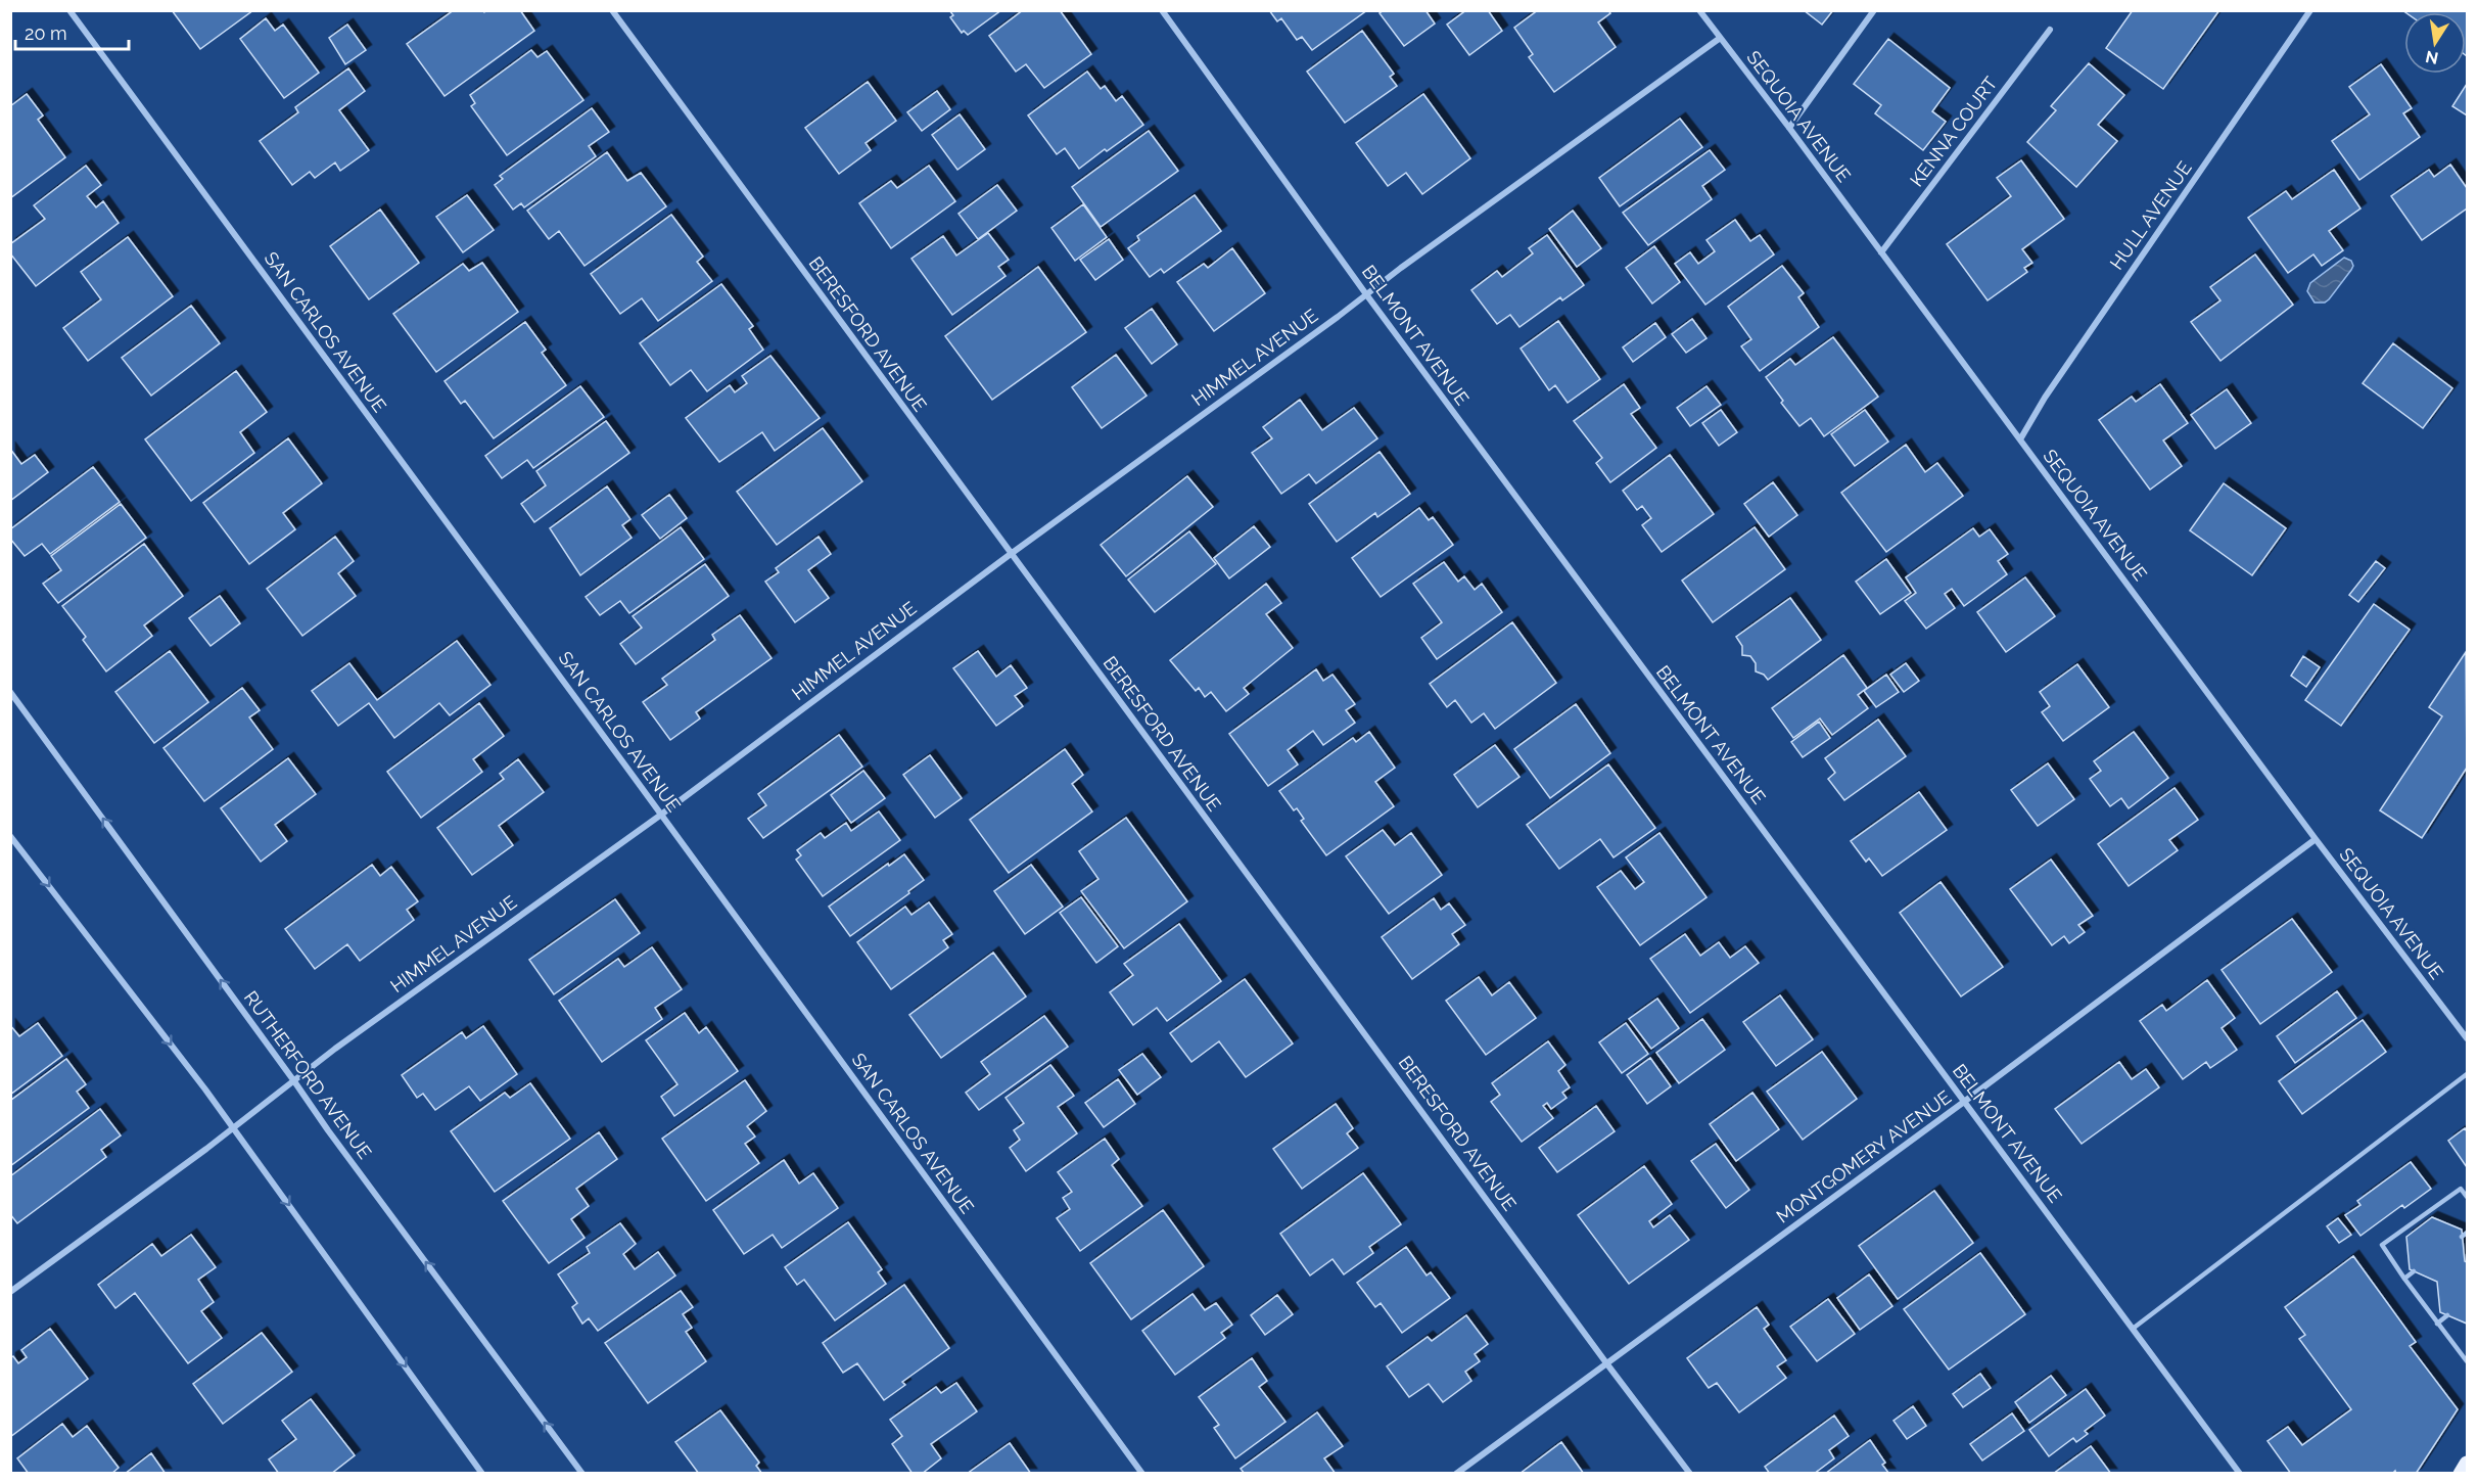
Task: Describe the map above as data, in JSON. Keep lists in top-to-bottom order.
{
  "streets": {
    "street": [
      "SEQUOIA AVENUE",
      "KENNA COURT",
      "HULL AVENUE",
      "SAN CARLOS AVENUE",
      "BERESFORD AVENUE",
      "BELMONT AVENUE",
      "HIMMEL AVENUE",
      "RUTHERFORD AVENUE",
      "MONTGOMERY AVENUE"
    ]
  },
  "crossings": [
    ["SEQUOIA AVENUE", "KENNA COURT"],
    ["SEQUOIA AVENUE", "HULL AVENUE"],
    ["SEQUOIA AVENUE", "HIMMEL AVENUE"],
    ["SEQUOIA AVENUE", "MONTGOMERY AVENUE"],
    ["SAN CARLOS AVENUE", "HIMMEL AVENUE"],
    ["BERESFORD AVENUE", "HIMMEL AVENUE"],
    ["BERESFORD AVENUE", "MONTGOMERY AVENUE"],
    ["BELMONT AVENUE", "HIMMEL AVENUE"],
    ["BELMONT AVENUE", "MONTGOMERY AVENUE"],
    ["HIMMEL AVENUE", "RUTHERFORD AVENUE"]
  ],
  "one_way": ["RUTHERFORD AVENUE"],
  "scale_bar": "20 m",
  "north": "bottom"
}
